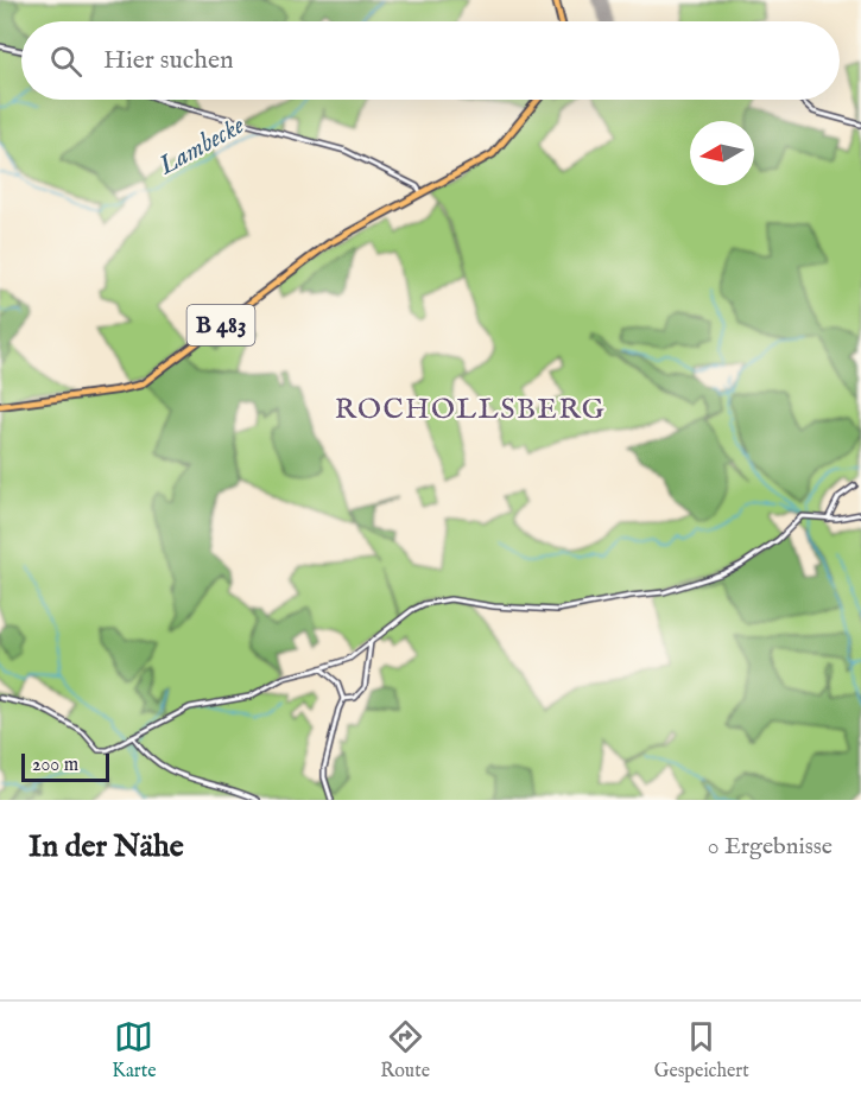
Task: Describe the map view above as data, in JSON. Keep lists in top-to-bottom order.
{
  "streets": {
    "main road": ["B 483"]
  },
  "districts": ["ROCHOLLSBERG"],
  "water": ["Lambecke"],
  "scale_bar": "200 m",
  "north": "left",
  "page": {
    "search": "Hier suchen",
    "scale": "200 m",
    "heading": ["In der Nähe", "0 Ergebnisse"],
    "nav": ["Karte", "Route", "Gespeichert"]
  }
}
